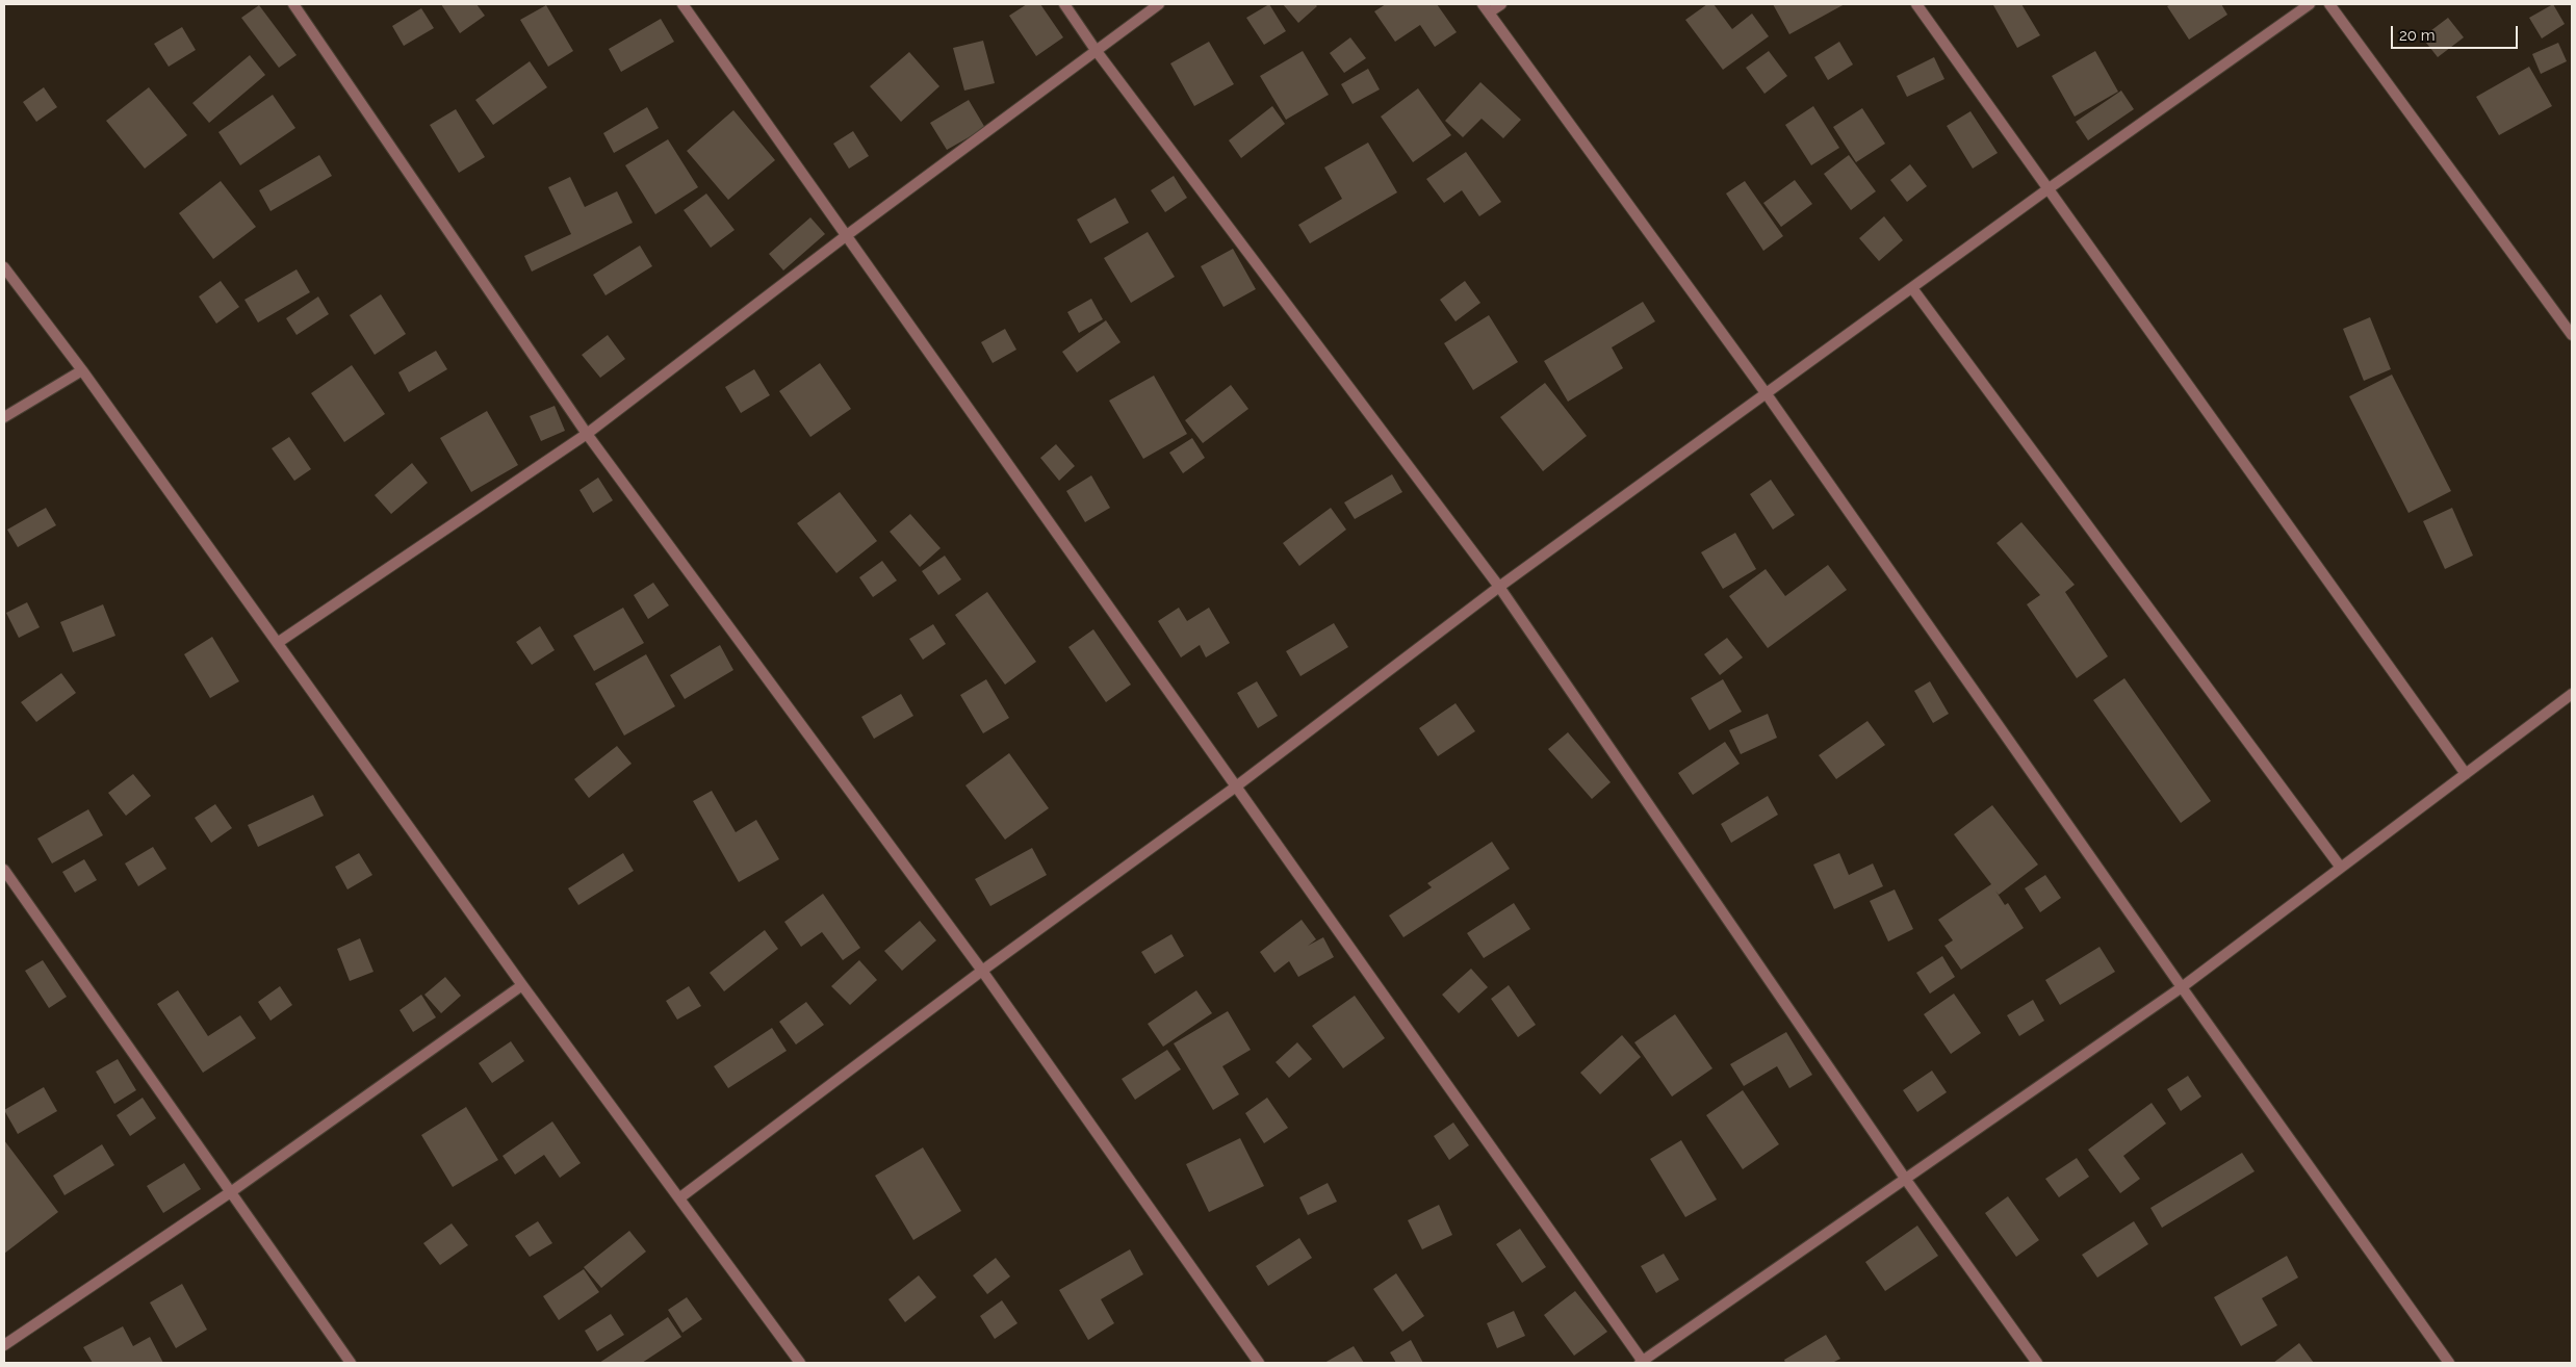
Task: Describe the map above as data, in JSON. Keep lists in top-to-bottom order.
{
  "scale_bar": "20 m"
}
